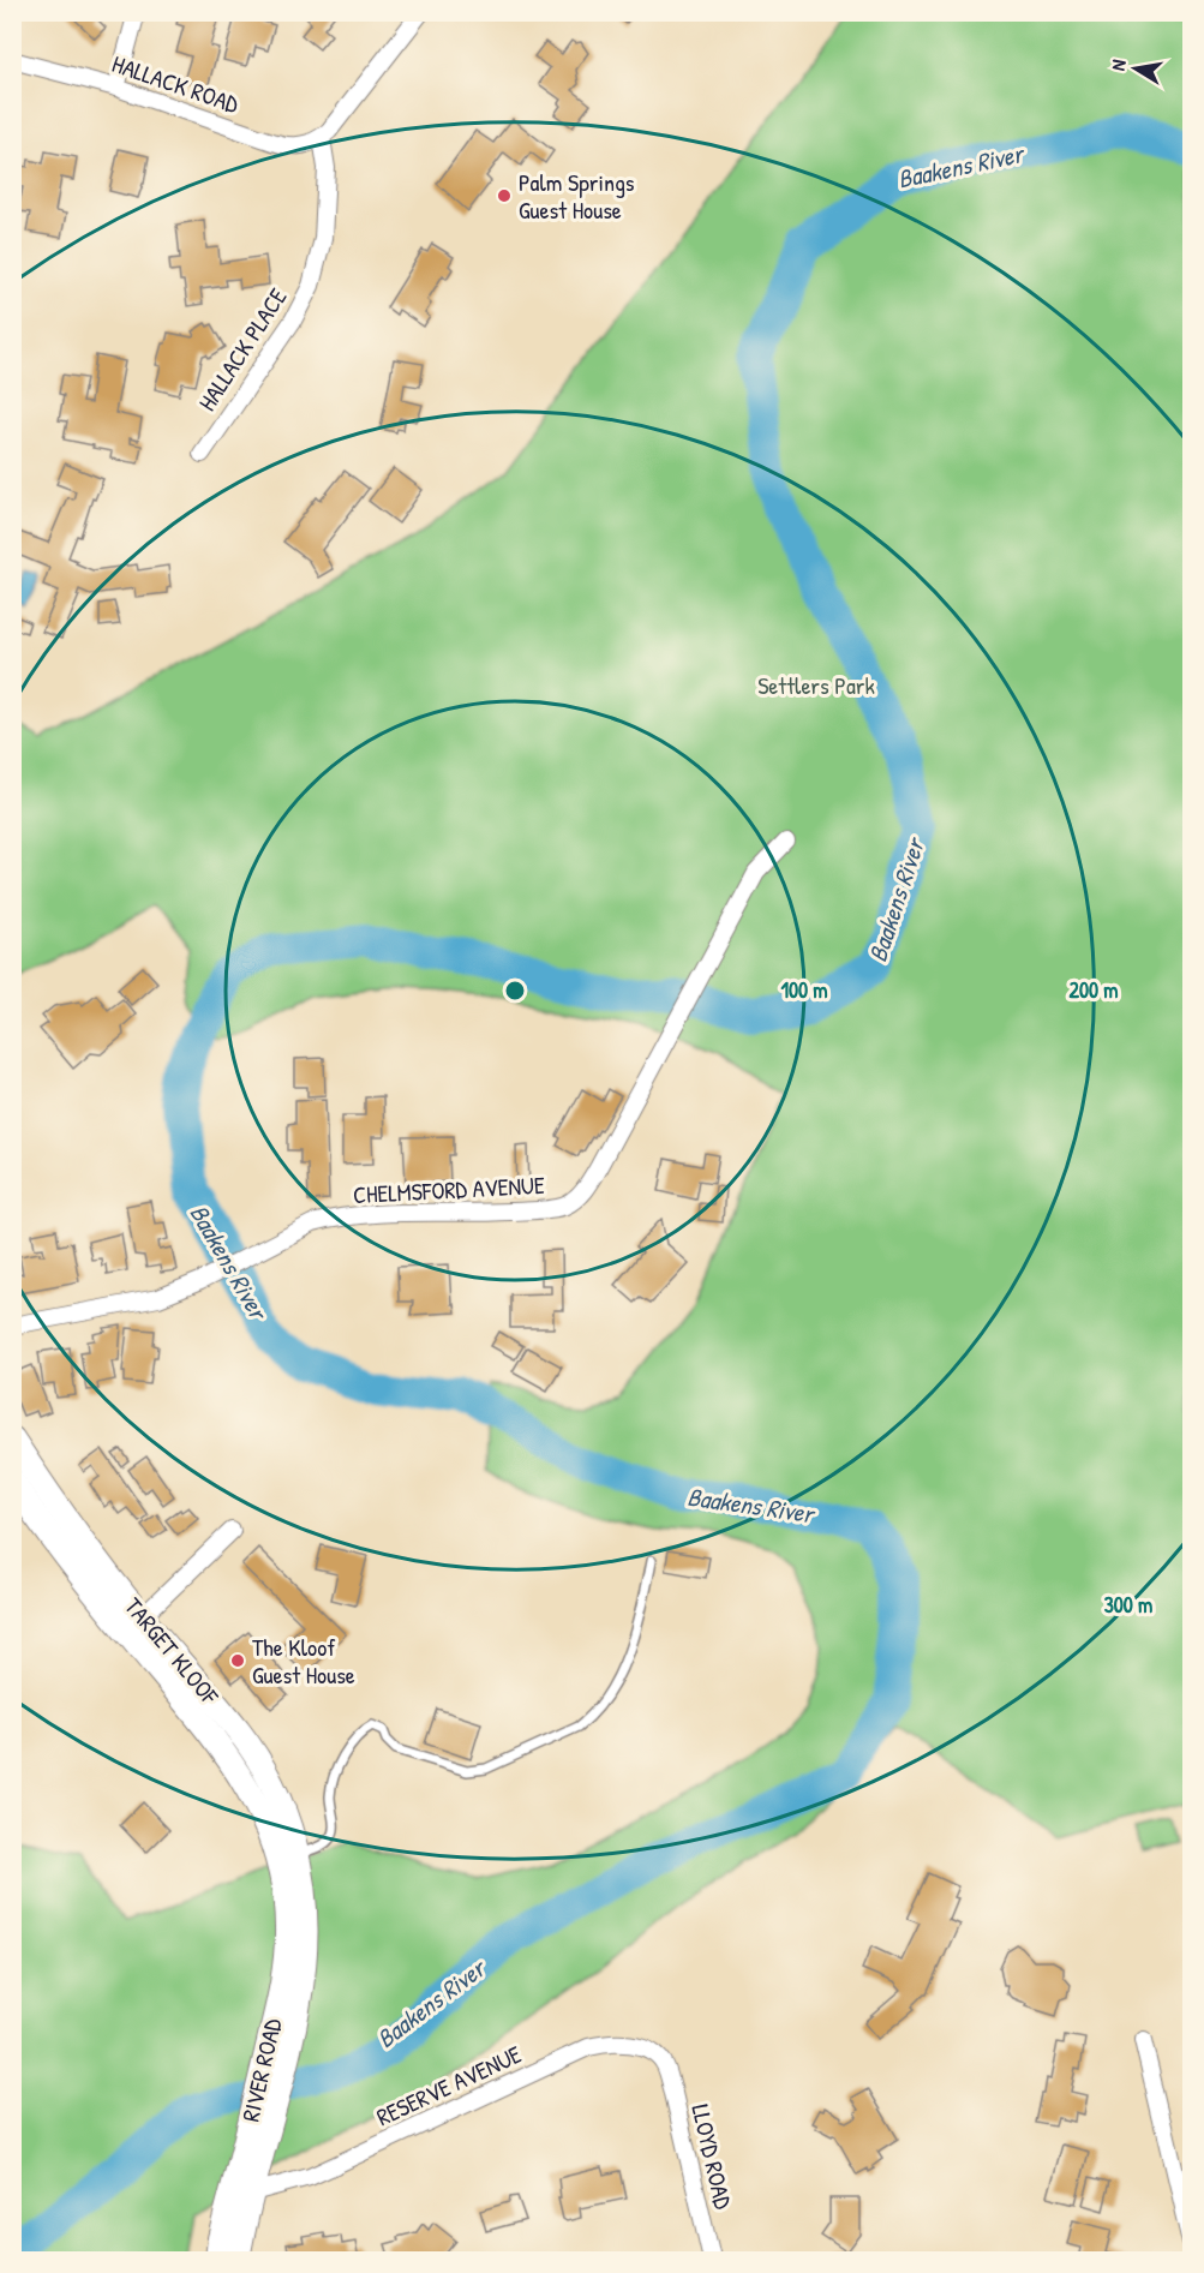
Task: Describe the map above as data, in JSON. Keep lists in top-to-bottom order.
{
  "streets": {
    "main road": ["TARGET KLOOF", "RIVER ROAD"],
    "street": [
      "HALLACK ROAD",
      "HALLACK PLACE",
      "CHELMSFORD AVENUE",
      "RESERVE AVENUE",
      "LLOYD ROAD"
    ]
  },
  "crossings": [
    ["HALLACK ROAD", "HALLACK PLACE"],
    ["TARGET KLOOF", "RIVER ROAD"],
    ["RIVER ROAD", "RESERVE AVENUE"],
    ["RESERVE AVENUE", "LLOYD ROAD"]
  ],
  "water": ["Baakens River"],
  "parks": ["Settlers Park"],
  "places": ["Palm Springs Guest House", "The Kloof Guest House"],
  "north": "left",
  "rings": ["100 m", "200 m", "300 m"]
}
